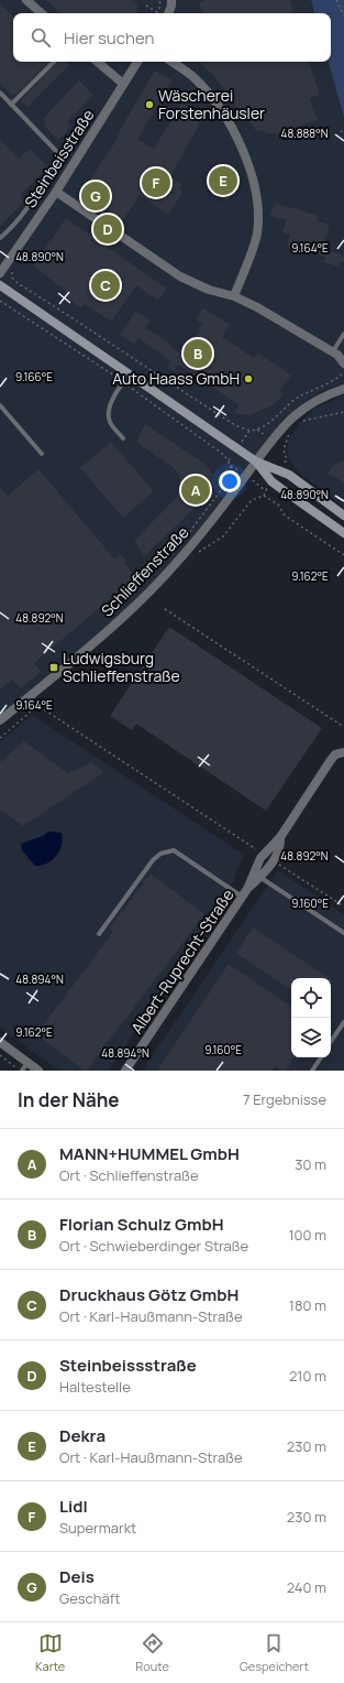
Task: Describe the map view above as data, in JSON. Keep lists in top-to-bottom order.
{
  "streets": {
    "street": ["Steinbeisstraße", "Schlieffenstraße", "Albert-Ruprecht-Straße"]
  },
  "places": {
    "other": ["Wäscherei Forstenhäusler", "Auto Haass GmbH"],
    "transit": ["Ludwigsburg Schlieffenstraße"]
  },
  "page": {
    "search": "Hier suchen",
    "pins": [
      "E",
      "F",
      "G",
      "D",
      "C",
      "B",
      "A"
    ],
    "heading": ["In der Nähe", "7 Ergebnisse"],
    "list": [
      {
        "mark": "A",
        "name": "MANN+HUMMEL GmbH",
        "note": "Ort · Schlieffenstraße",
        "value": "30 m"
      },
      {
        "mark": "B",
        "name": "Florian Schulz GmbH",
        "note": "Ort · Schwieberdinger Straße",
        "value": "100 m"
      },
      {
        "mark": "C",
        "name": "Druckhaus Götz GmbH",
        "note": "Ort · Karl-Haußmann-Straße",
        "value": "180 m"
      },
      {
        "mark": "D",
        "name": "Steinbeissstraße",
        "note": "Haltestelle",
        "value": "210 m"
      },
      {
        "mark": "E",
        "name": "Dekra",
        "note": "Ort · Karl-Haußmann-Straße",
        "value": "230 m"
      },
      {
        "mark": "F",
        "name": "Lidl",
        "note": "Supermarkt",
        "value": "230 m"
      },
      {
        "mark": "G",
        "name": "Deis",
        "note": "Geschäft",
        "value": "240 m"
      }
    ],
    "nav": ["Karte", "Route", "Gespeichert"]
  },
  "coordinates": [
    "48.888°N",
    "9.164°E",
    "48.890°N",
    "9.166°E",
    "9.162°E",
    "48.892°N",
    "9.160°E",
    "48.894°N"
  ]
}
